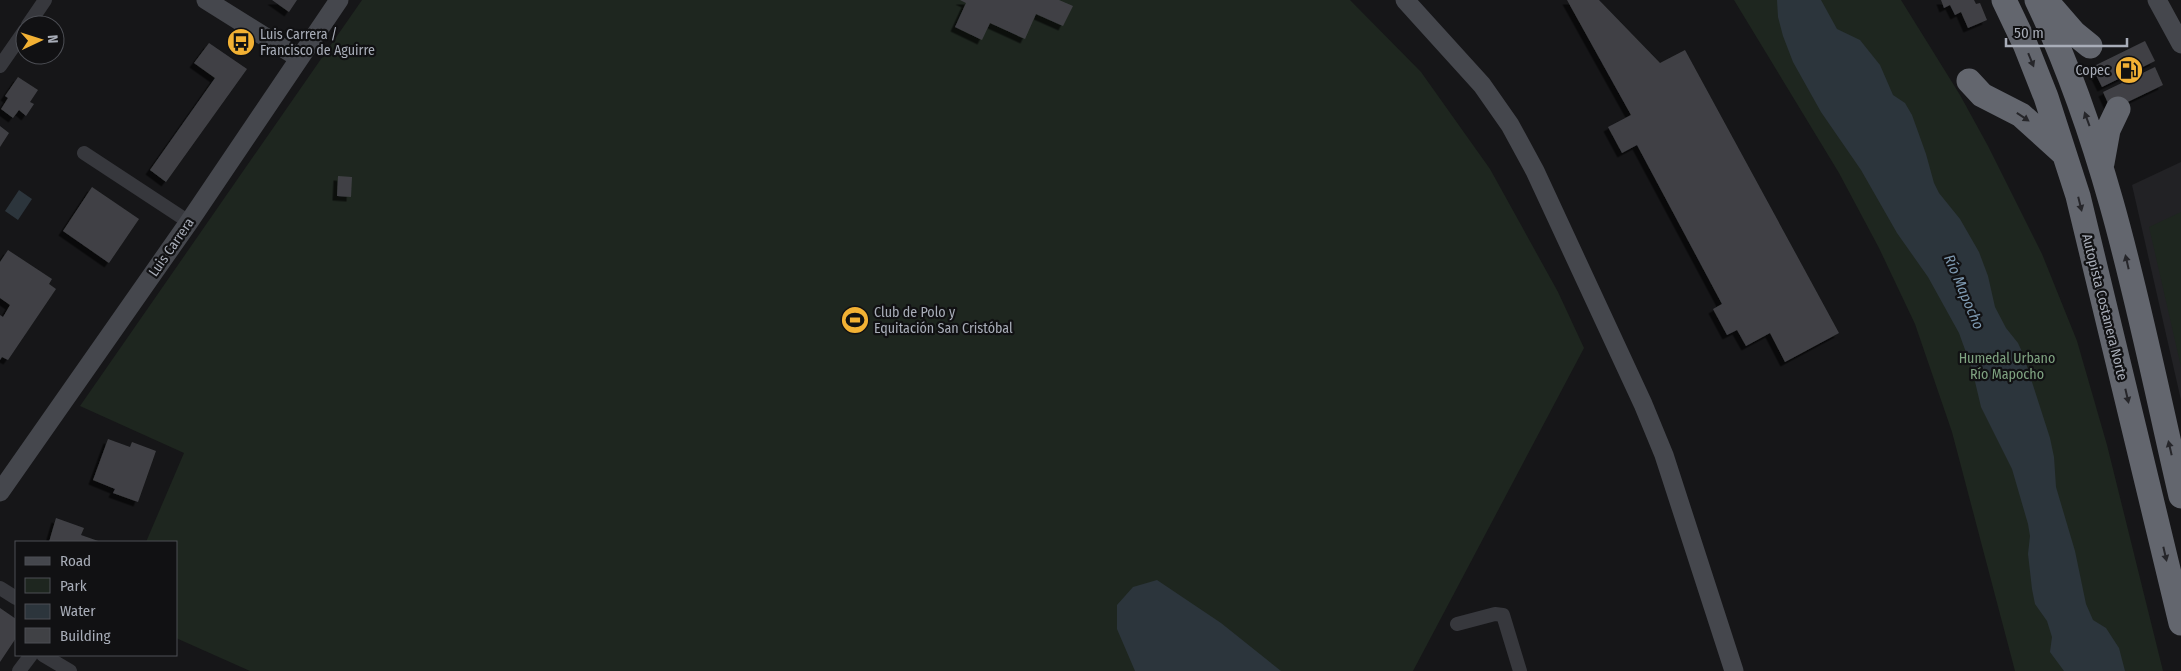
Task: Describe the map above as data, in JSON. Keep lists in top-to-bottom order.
{
  "streets": {
    "highway": ["Autopista Costanera Norte"],
    "main road": ["Luis Carrera"]
  },
  "water": ["Río Mapocho"],
  "parks": ["Humedal Urbano Río Mapocho"],
  "places": {
    "bus stop": ["Luis Carrera / Francisco de Aguirre"],
    "fuel station": ["Copec"],
    "sports": ["Club de Polo y Equitación San Cristóbal"]
  },
  "legend": [
    "Road",
    "Park",
    "Water",
    "Building"
  ],
  "scale_bar": "50 m",
  "north": "right"
}
